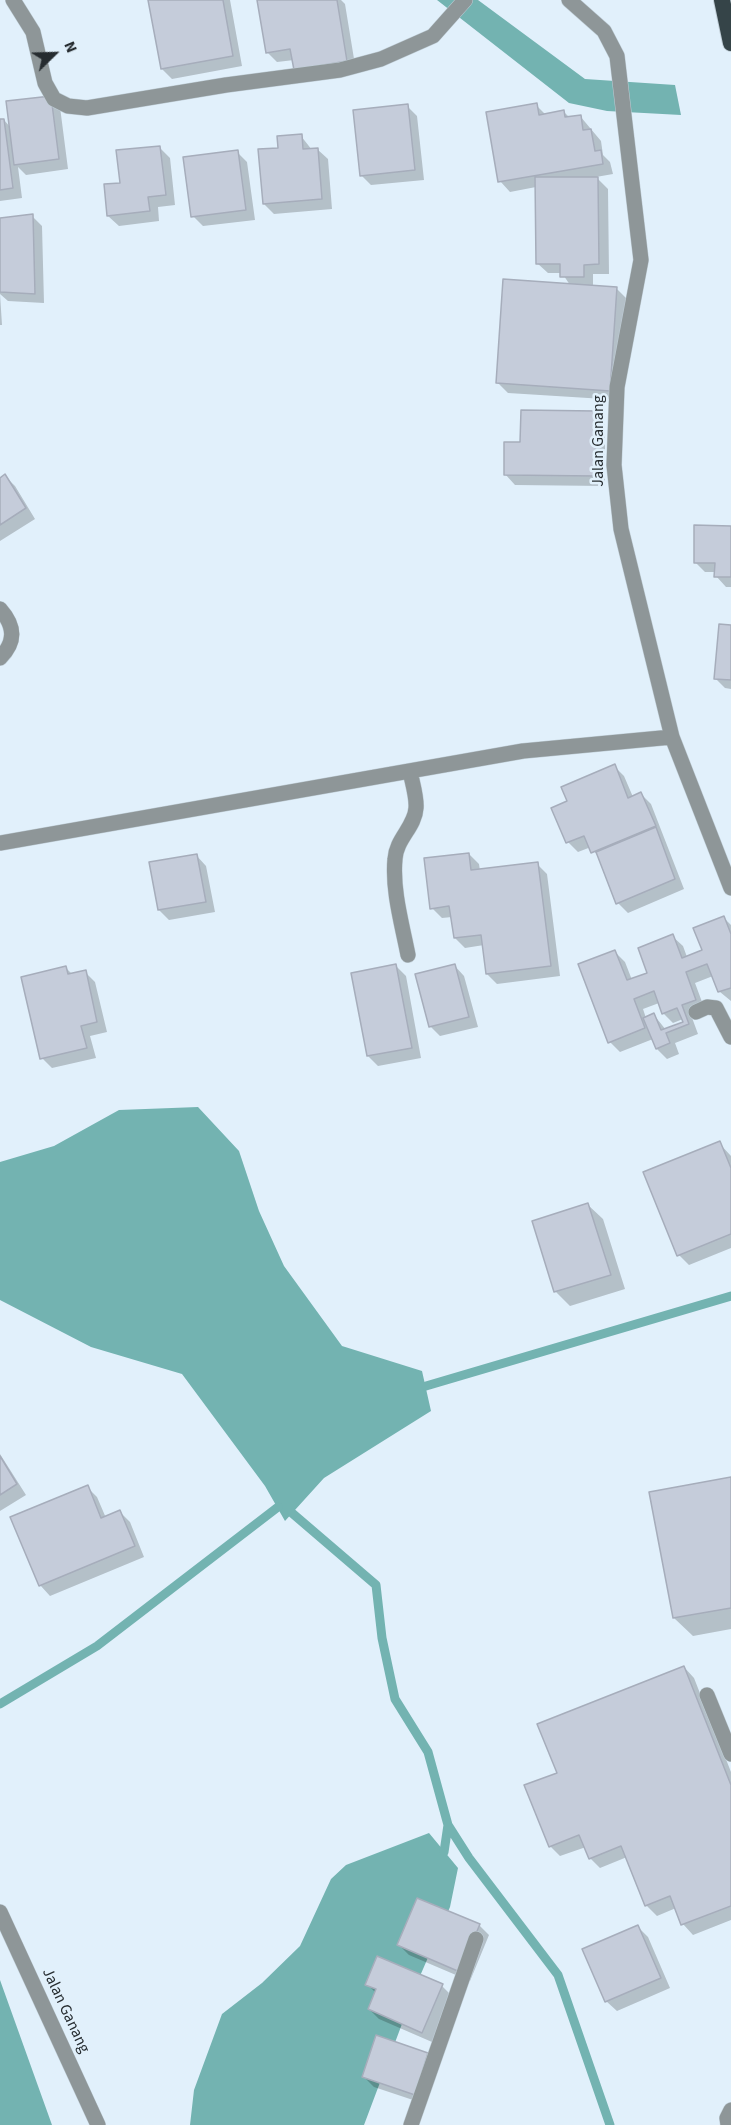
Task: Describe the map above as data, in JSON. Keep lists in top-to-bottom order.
{
  "streets": {
    "street": ["Jalan Ganang"]
  },
  "north": "top right"
}
